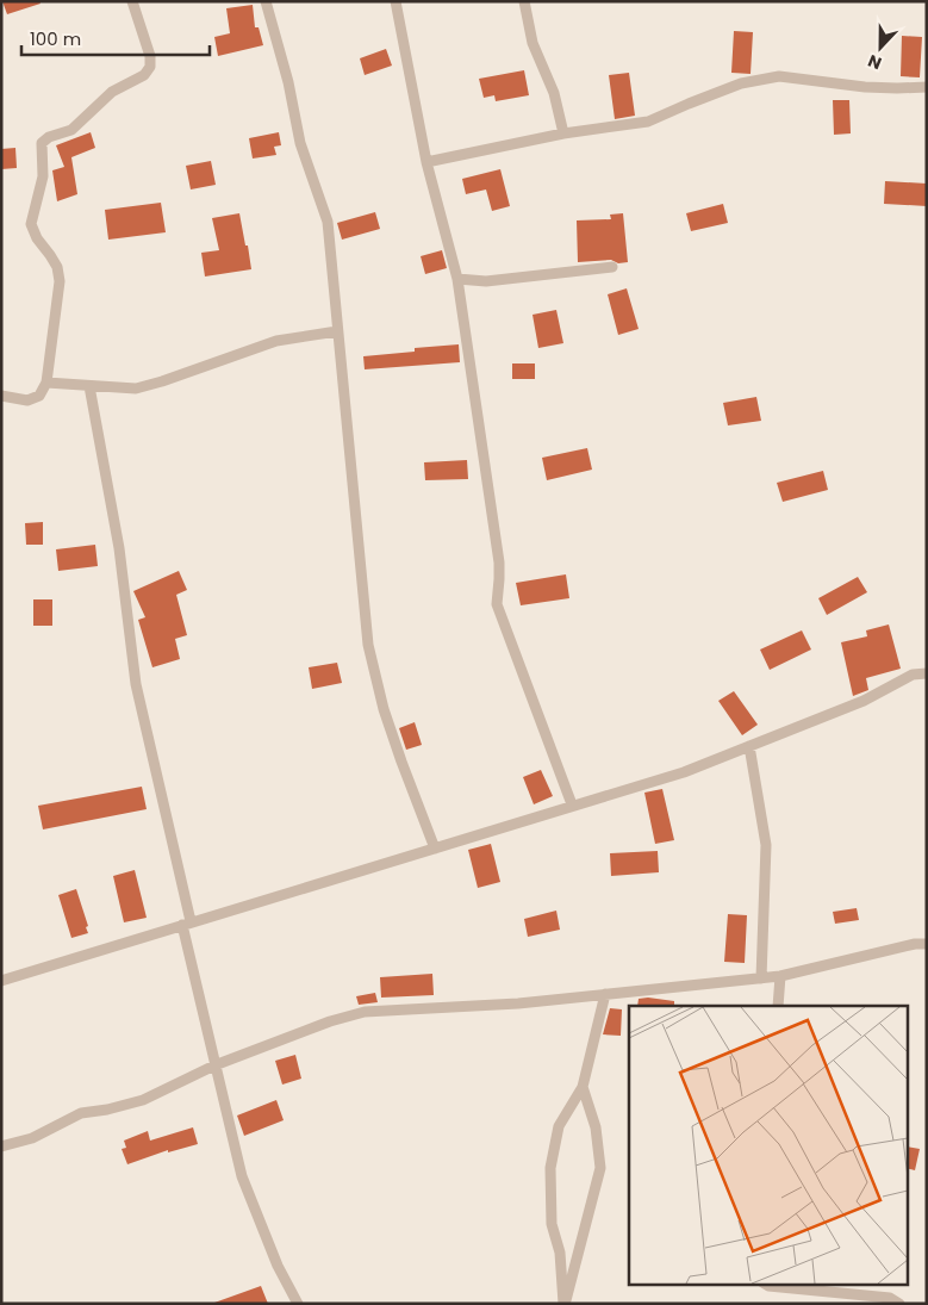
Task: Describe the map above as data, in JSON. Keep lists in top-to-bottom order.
{
  "scale_bar": "100 m",
  "north": "bottom"
}
